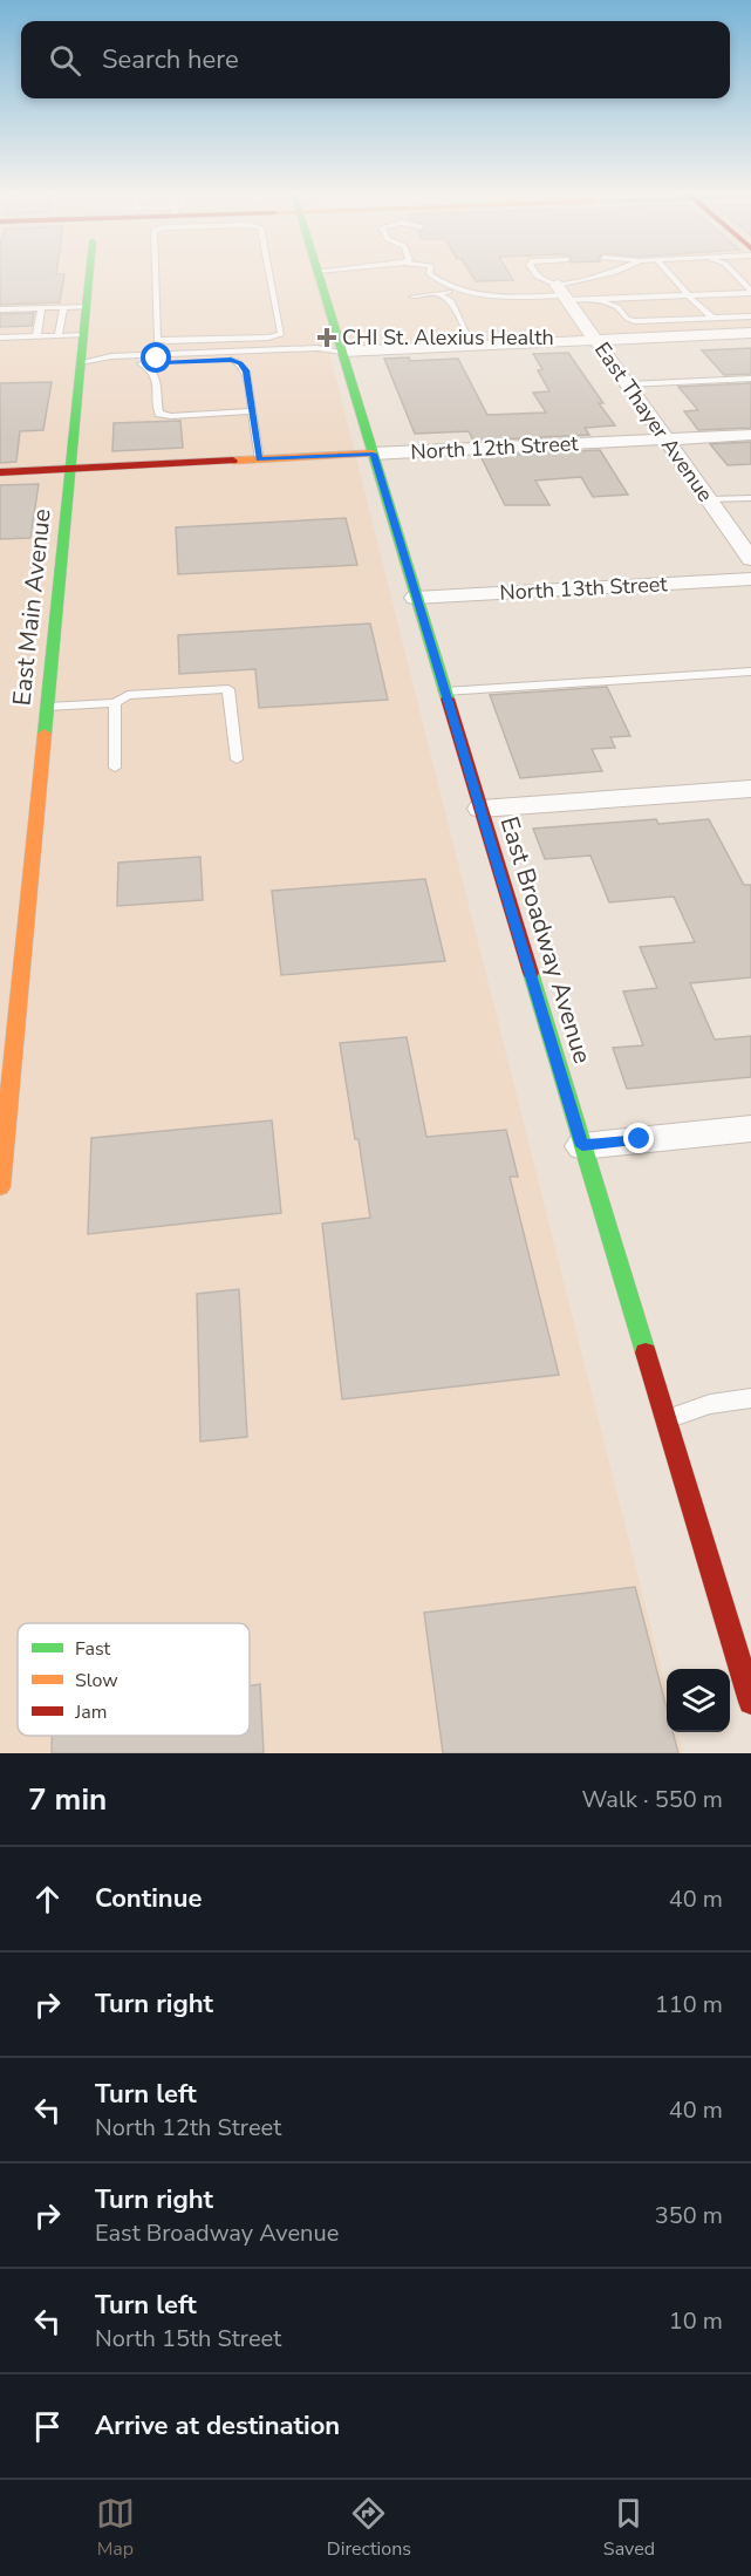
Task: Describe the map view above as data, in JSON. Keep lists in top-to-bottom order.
{
  "streets": {
    "main road": ["North 12th Street", "East Main Avenue", "East Broadway Avenue"],
    "street": ["East Thayer Avenue", "North 13th Street"]
  },
  "crossings": [
    ["East Thayer Avenue", "North 12th Street"],
    ["North 12th Street", "East Main Avenue"],
    ["North 12th Street", "East Broadway Avenue"],
    ["North 13th Street", "East Broadway Avenue"]
  ],
  "places": {
    "health": ["CHI St. Alexius Health"]
  },
  "legend": ["Fast", "Slow", "Jam"],
  "page": {
    "search": "Search here",
    "heading": ["7 min", "Walk · 550 m"],
    "list": [
      ["Continue", "40 m"],
      ["Turn right", "110 m"],
      ["Turn left", "North 12th Street", "40 m"],
      ["Turn right", "East Broadway Avenue", "350 m"],
      ["Turn left", "North 15th Street", "10 m"],
      "Arrive at destination"
    ],
    "nav": ["Map", "Directions", "Saved"]
  }
}
